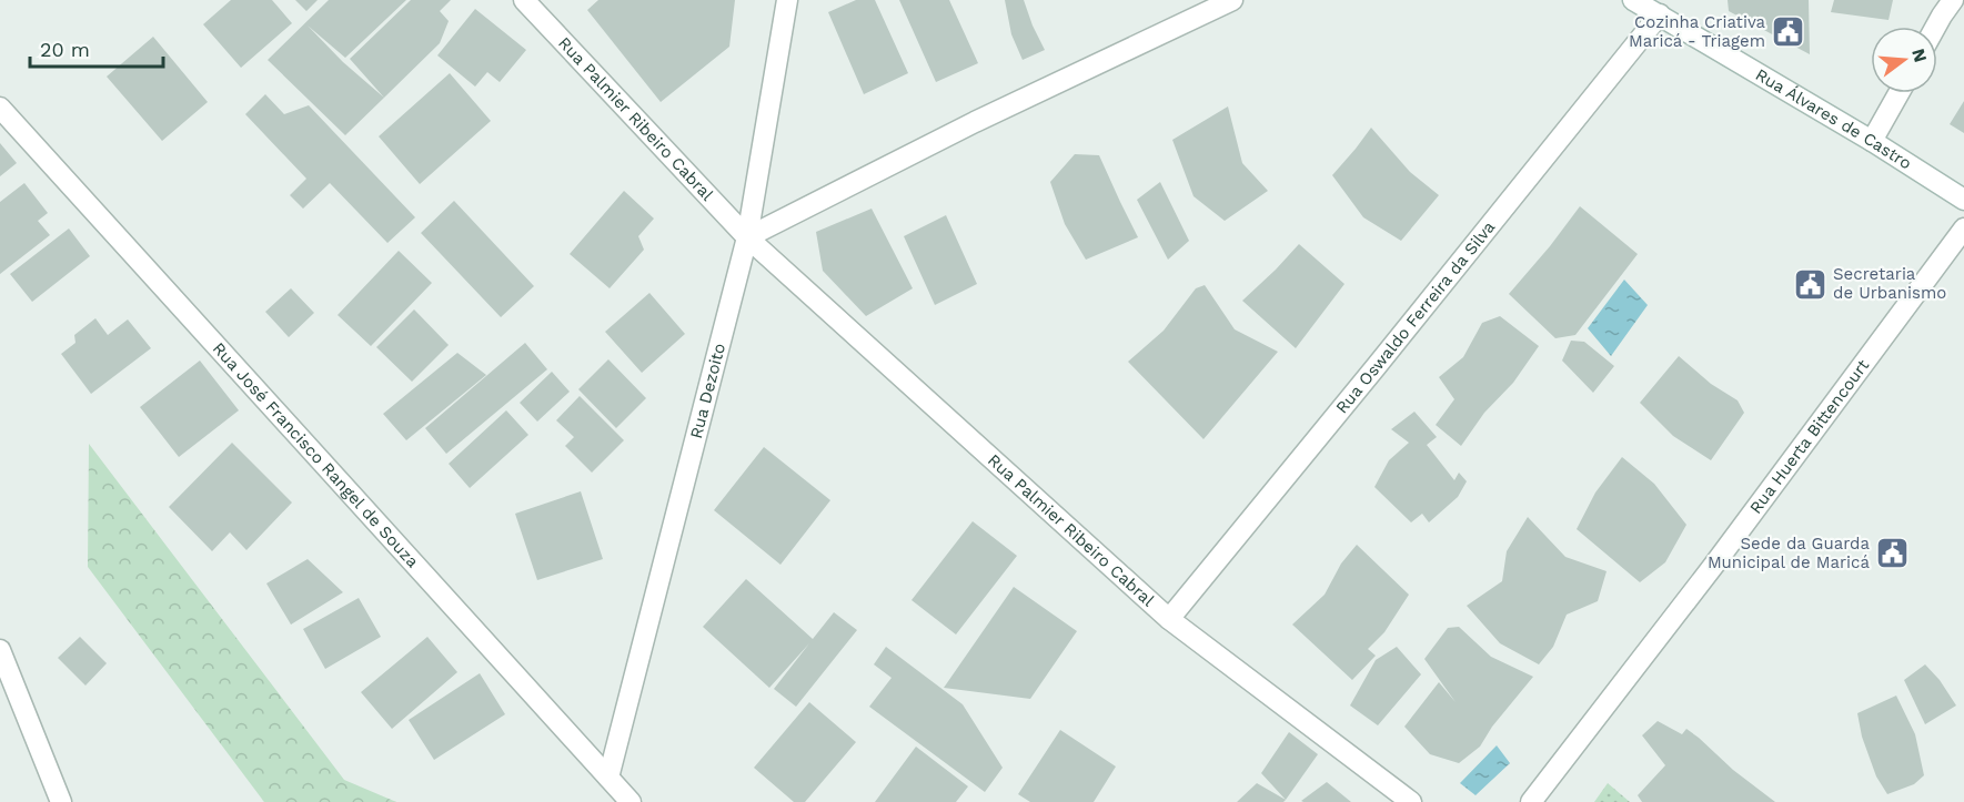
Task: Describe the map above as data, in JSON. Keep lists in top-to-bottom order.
{
  "streets": {
    "street": [
      "Rua Palmier Ribeiro Cabral",
      "Rua Álvares de Castro",
      "Rua Oswaldo Ferreira da Silva",
      "Rua Dezoito",
      "Rua Huerta Bittencourt",
      "Rua José Francisco Rangel de Souza"
    ]
  },
  "crossings": [
    ["Rua Palmier Ribeiro Cabral", "Rua Oswaldo Ferreira da Silva"],
    ["Rua Palmier Ribeiro Cabral", "Rua Dezoito"],
    ["Rua Álvares de Castro", "Rua Oswaldo Ferreira da Silva"],
    ["Rua Dezoito", "Rua José Francisco Rangel de Souza"]
  ],
  "places": {
    "public building": ["Cozinha Criativa Maricá - Triagem", "Secretaria de Urbanismo", "Sede da Guarda Municipal de Maricá"]
  },
  "scale_bar": "20 m",
  "north": "right"
}
